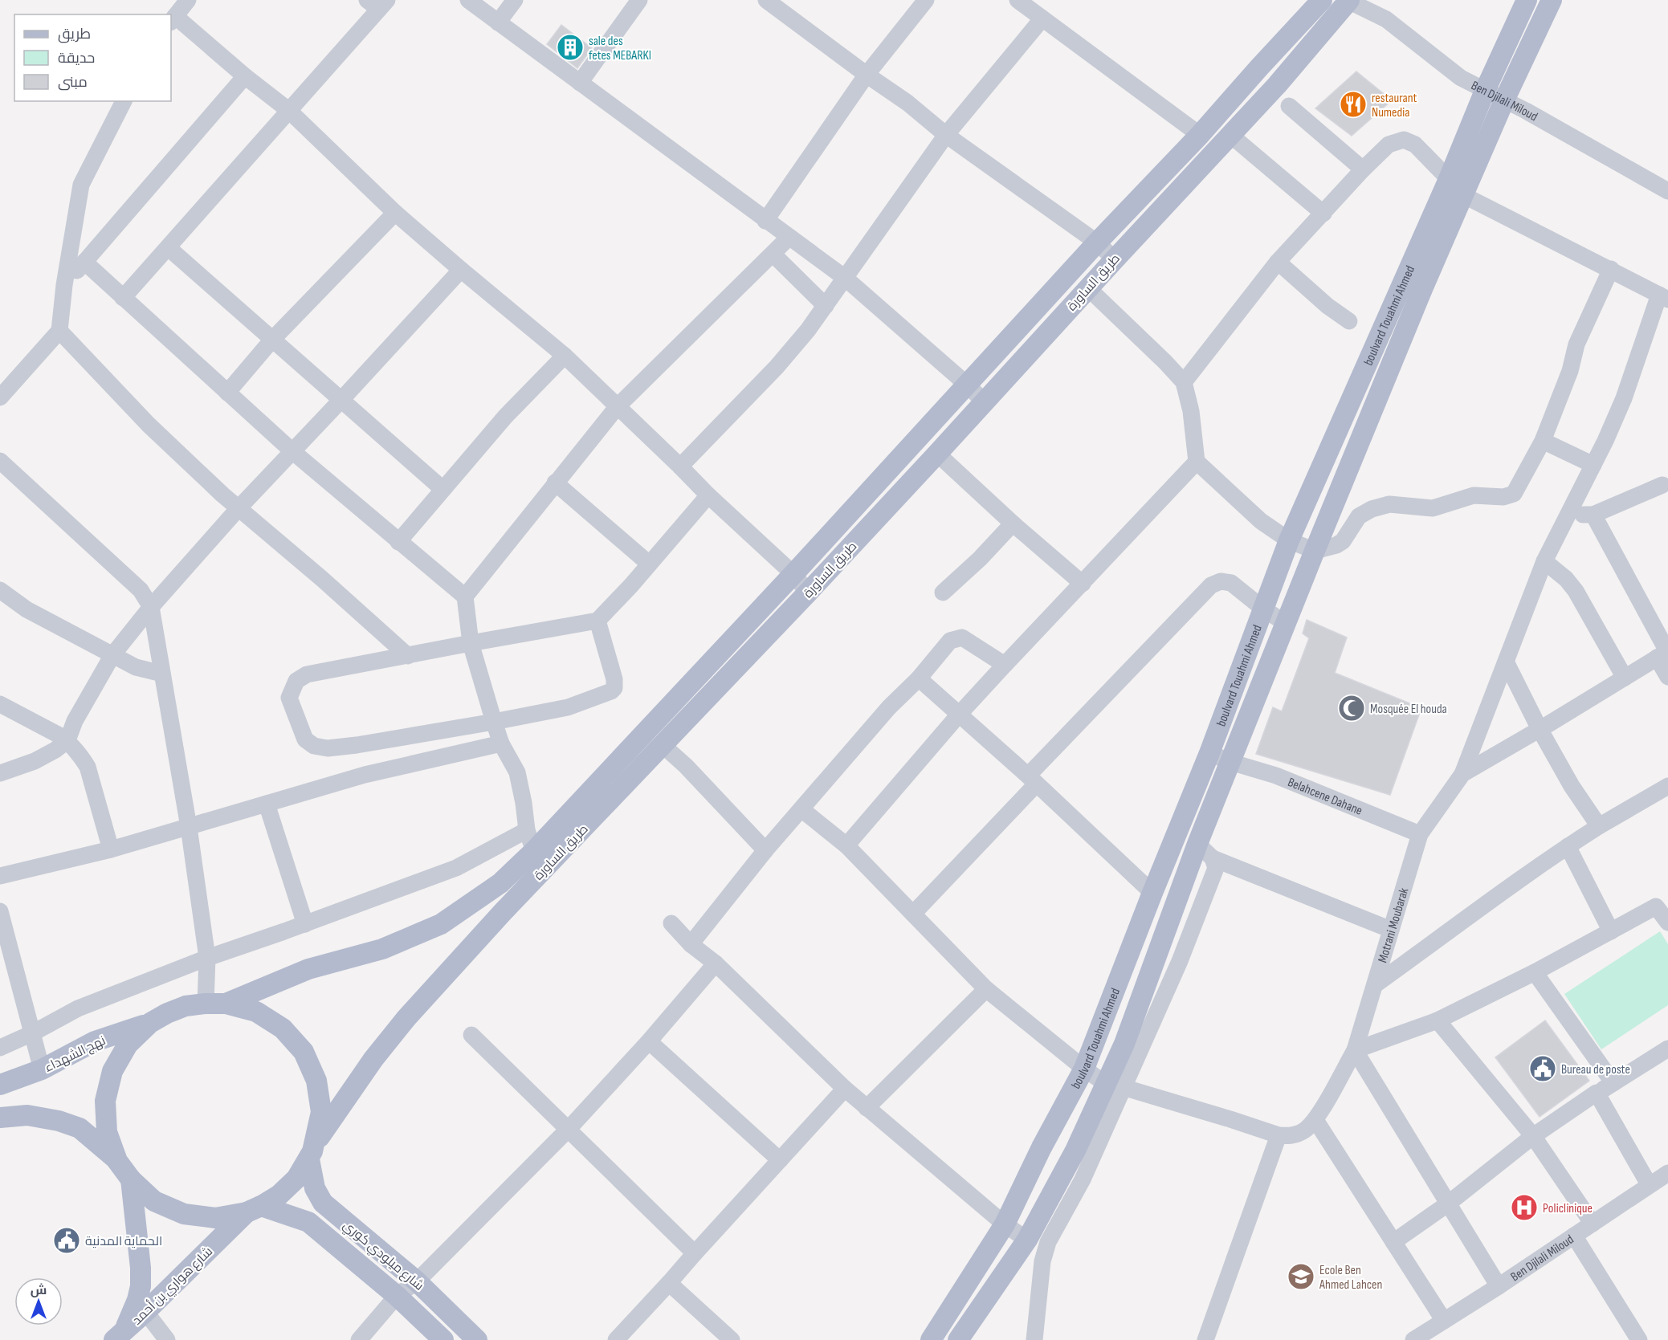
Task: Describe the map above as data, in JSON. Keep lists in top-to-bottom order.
{
  "streets": {
    "main road": [
      "طريق الساورة",
      "boulvard Touahmi Ahmed",
      "نهج الشهداء",
      "شارع ميلودي كوري",
      "شارع هواري بن أحمد"
    ],
    "street": ["Ben Djilali Miloud", "Belahcene Dahane", "Motrani Moubarak"]
  },
  "crossings": [
    ["Ben Djilali Miloud", "طريق الساورة"],
    ["Ben Djilali Miloud", "boulvard Touahmi Ahmed"],
    ["طريق الساورة", "شارع ميلودي كوري"],
    ["طريق الساورة", "شارع هواري بن أحمد"],
    ["boulvard Touahmi Ahmed", "Belahcene Dahane"],
    ["Belahcene Dahane", "Motrani Moubarak"],
    ["شارع ميلودي كوري", "شارع هواري بن أحمد"]
  ],
  "places": {
    "building": ["sale des fetes MEBARKI"],
    "restaurant": ["restaurant Numedia"],
    "mosque": ["Mosquée El houda"],
    "public building": ["Bureau de poste", "الحماية المدنية"],
    "hospital": ["Policlinique"],
    "school or university": ["Ecole Ben Ahmed Lahcen"]
  },
  "legend": ["طريق", "حديقة", "مبنى"],
  "north": "top"
}
